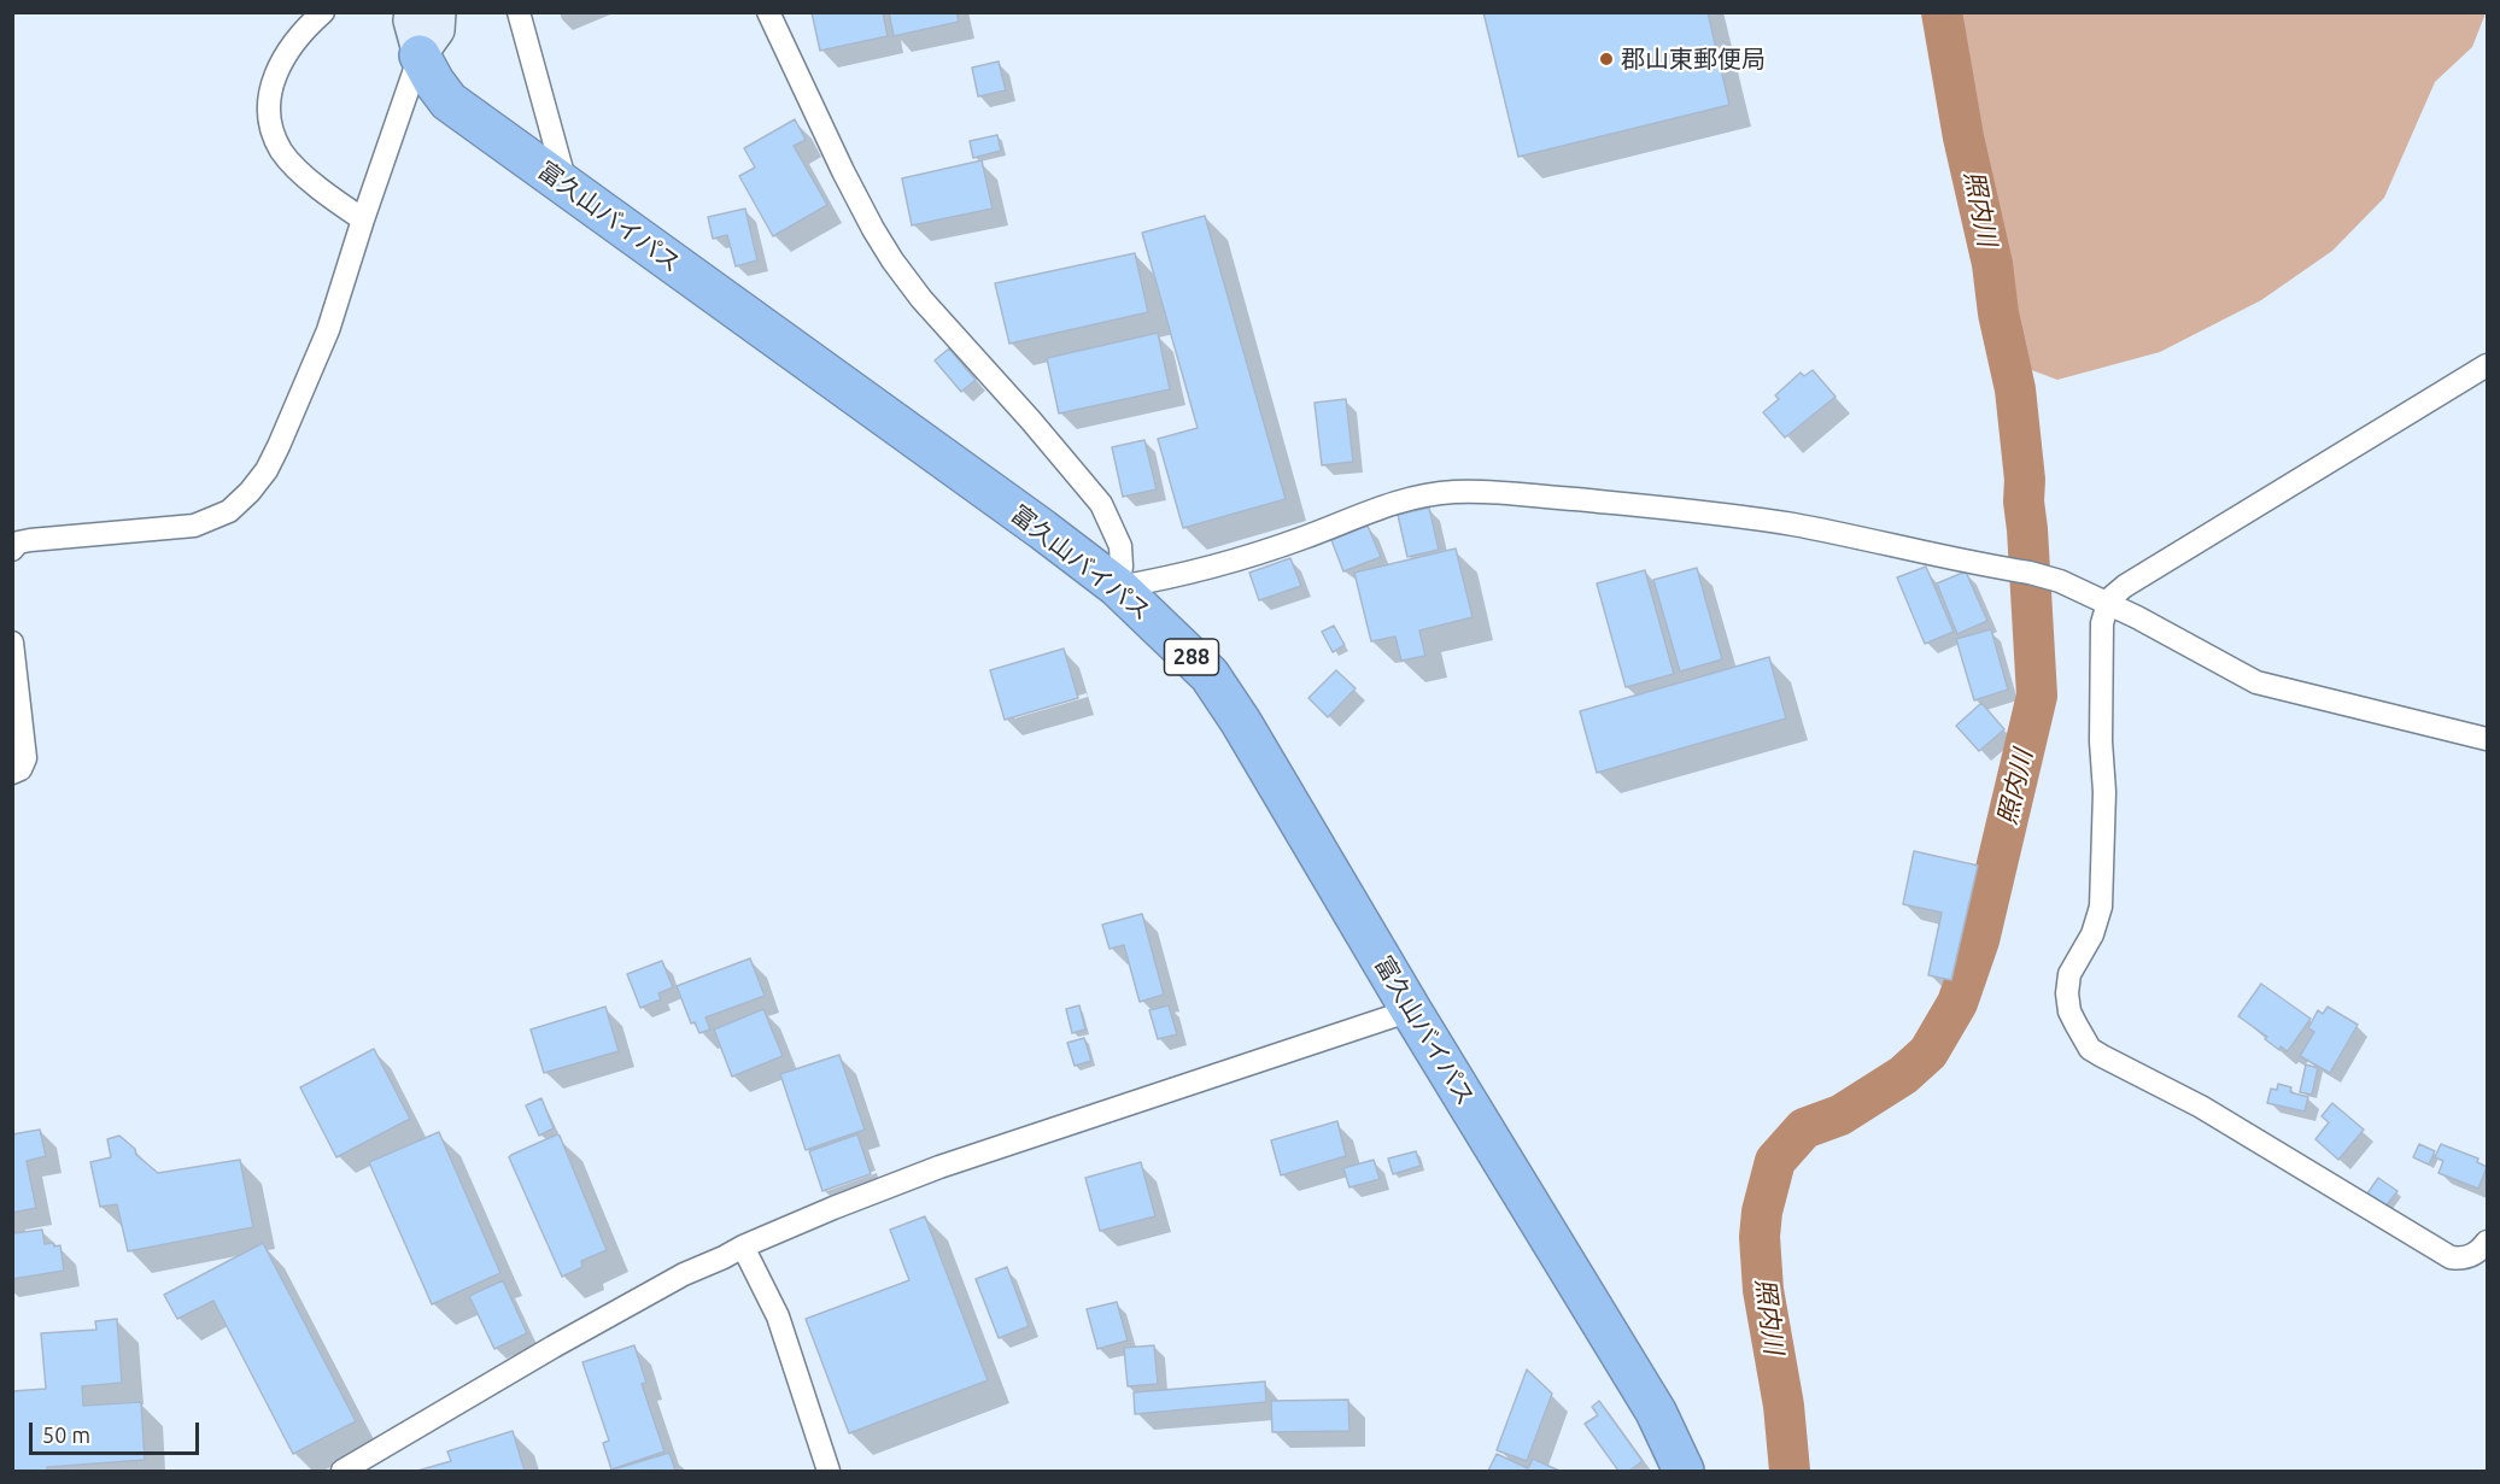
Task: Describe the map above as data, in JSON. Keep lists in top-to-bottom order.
{
  "streets": {
    "highway": ["富久山バイパス", "288"]
  },
  "water": ["照内川"],
  "places": ["郡山東郵便局"],
  "scale_bar": "50 m"
}
